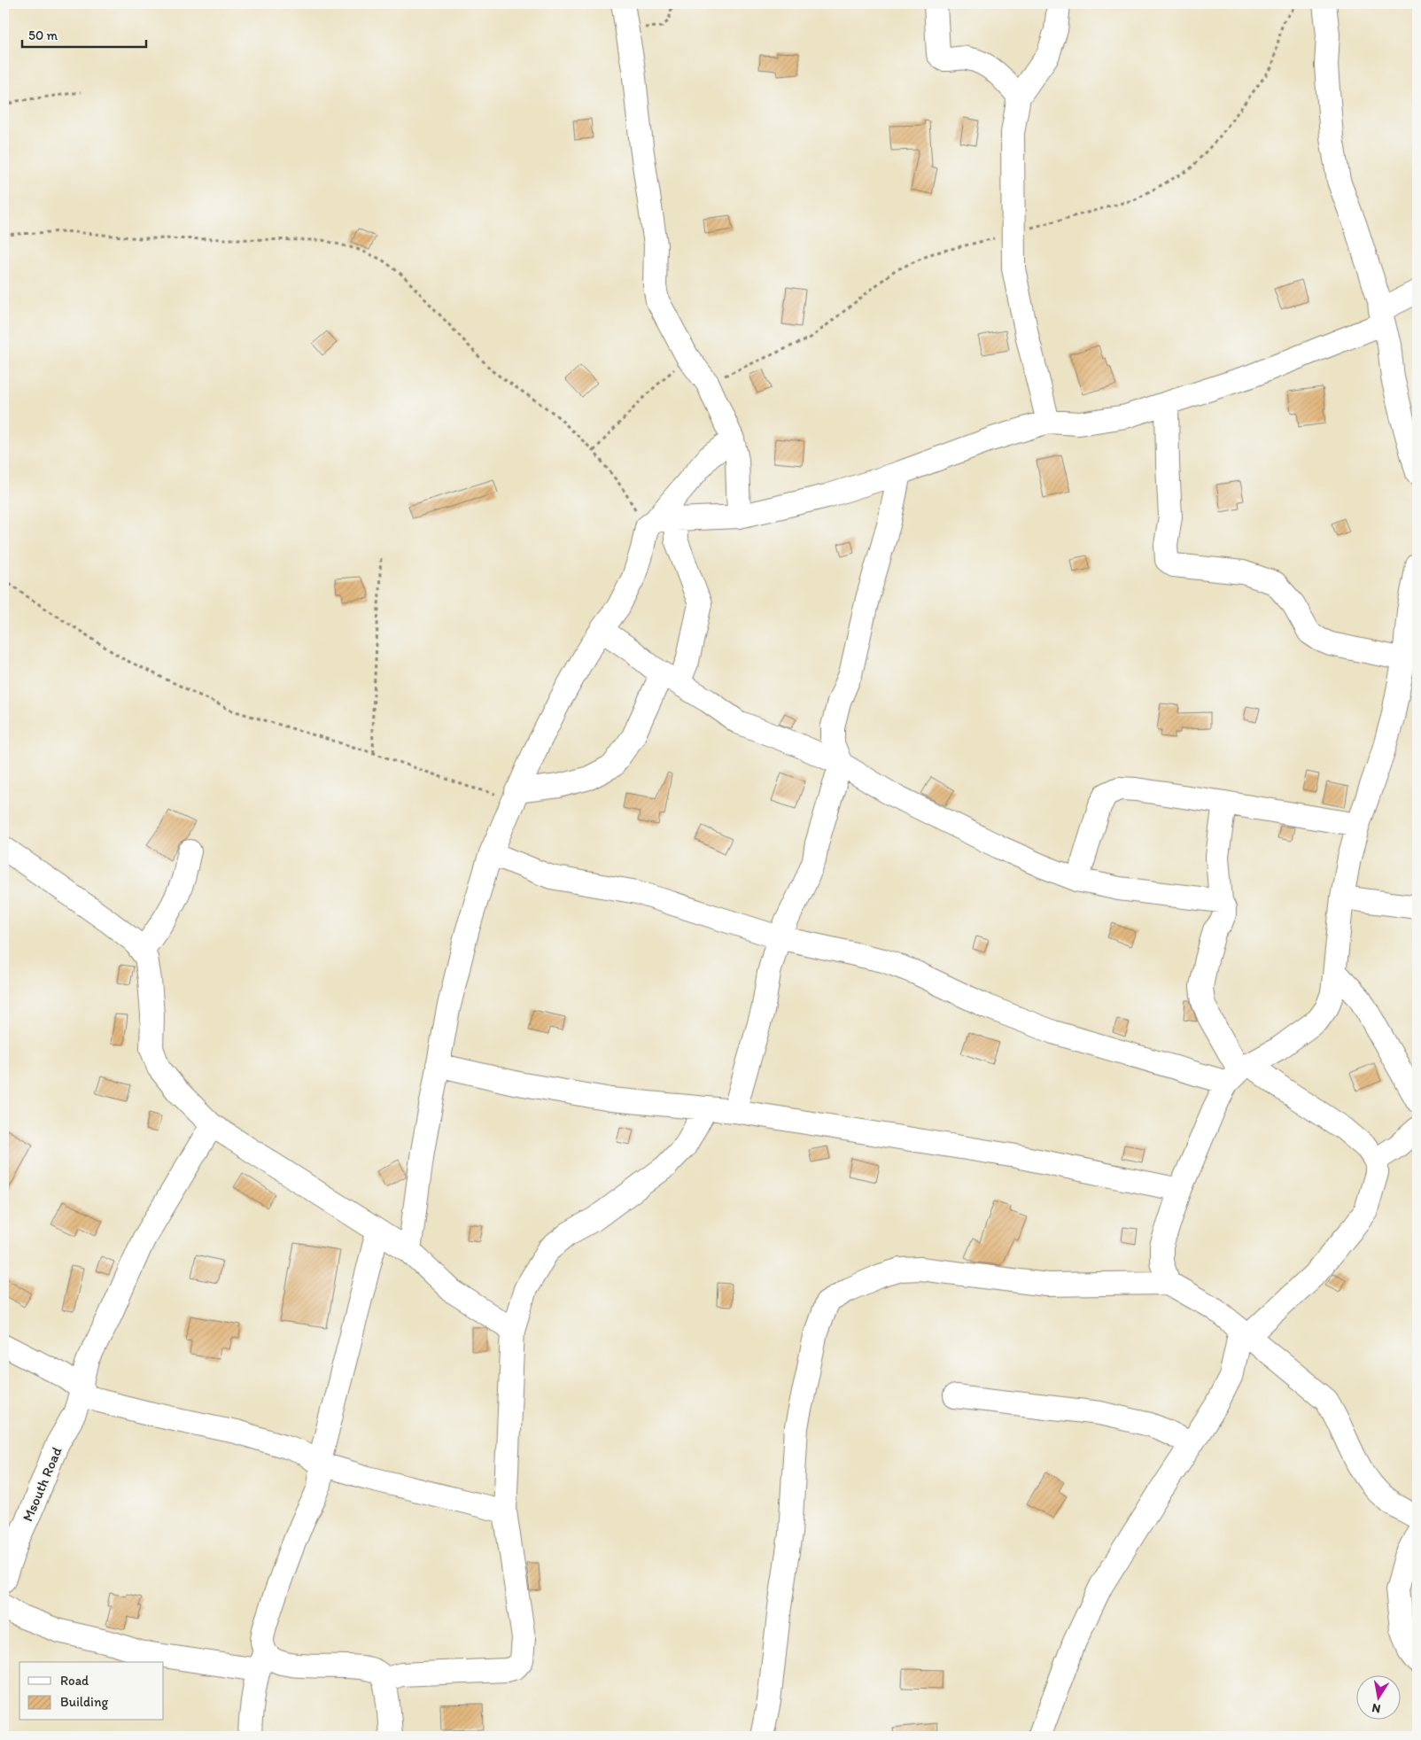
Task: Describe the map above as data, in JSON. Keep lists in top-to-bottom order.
{
  "streets": {
    "street": ["Msouth Road"]
  },
  "legend": ["Road", "Building"],
  "scale_bar": "50 m",
  "north": "bottom"
}
